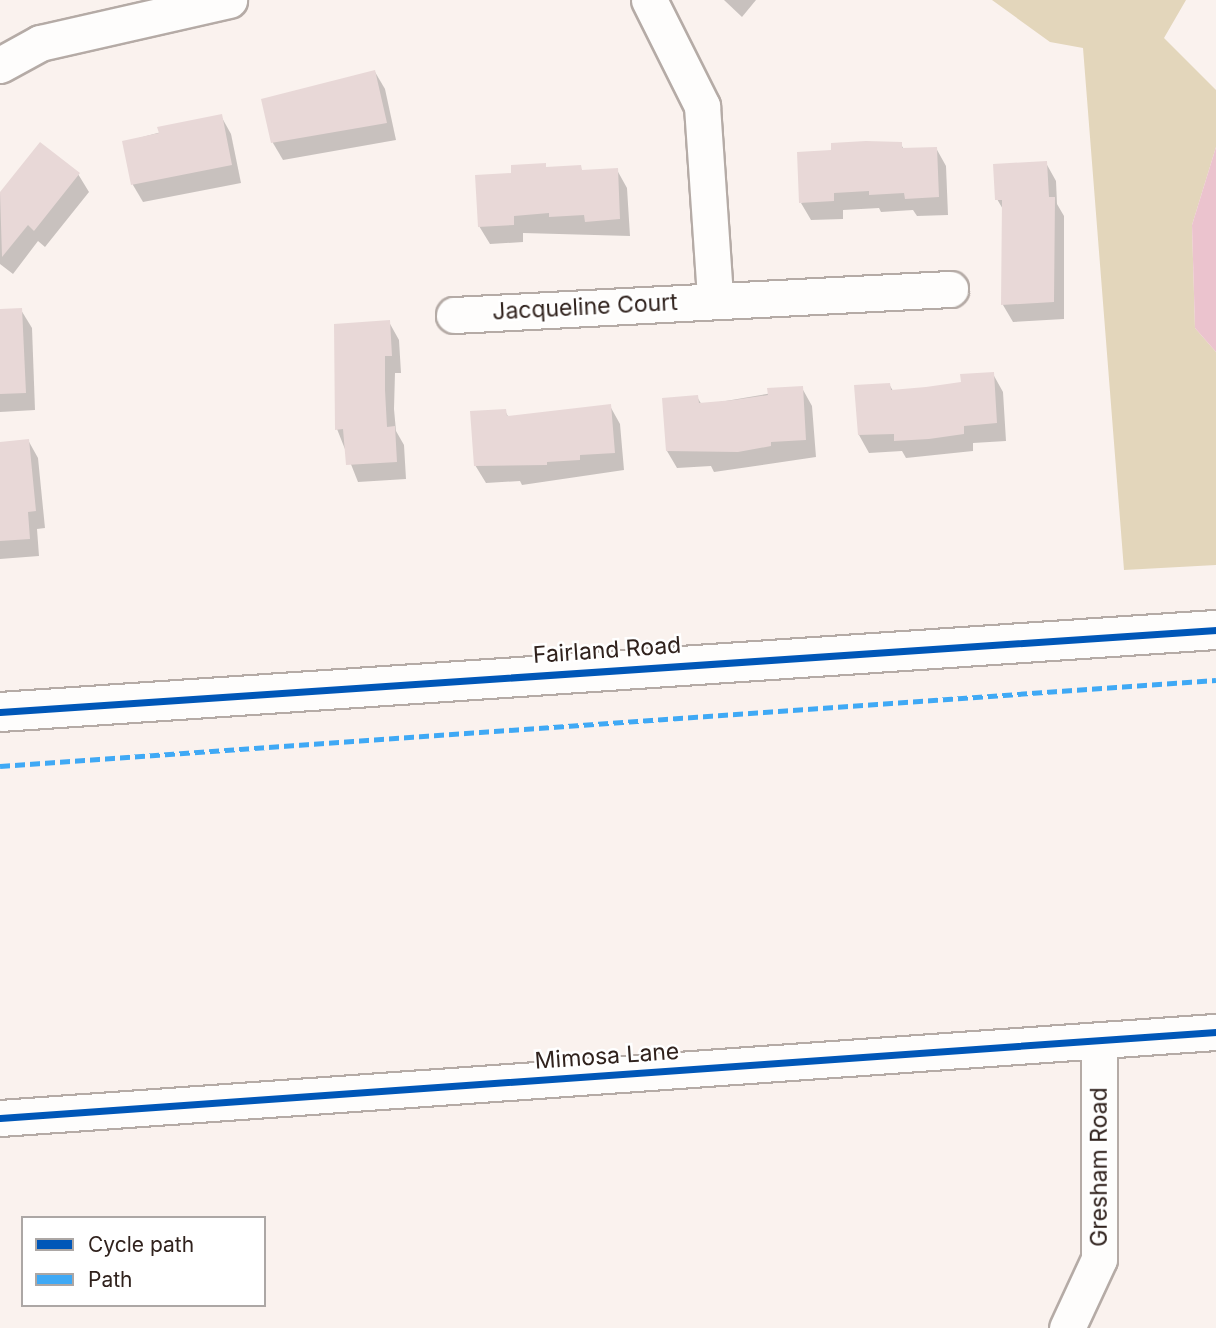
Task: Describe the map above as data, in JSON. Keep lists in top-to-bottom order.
{
  "streets": {
    "main road": ["Fairland Road"],
    "street": ["Jacqueline Court", "Mimosa Lane", "Gresham Road"]
  },
  "crossings": [
    ["Mimosa Lane", "Gresham Road"]
  ],
  "legend": ["Cycle path", "Path"]
}
